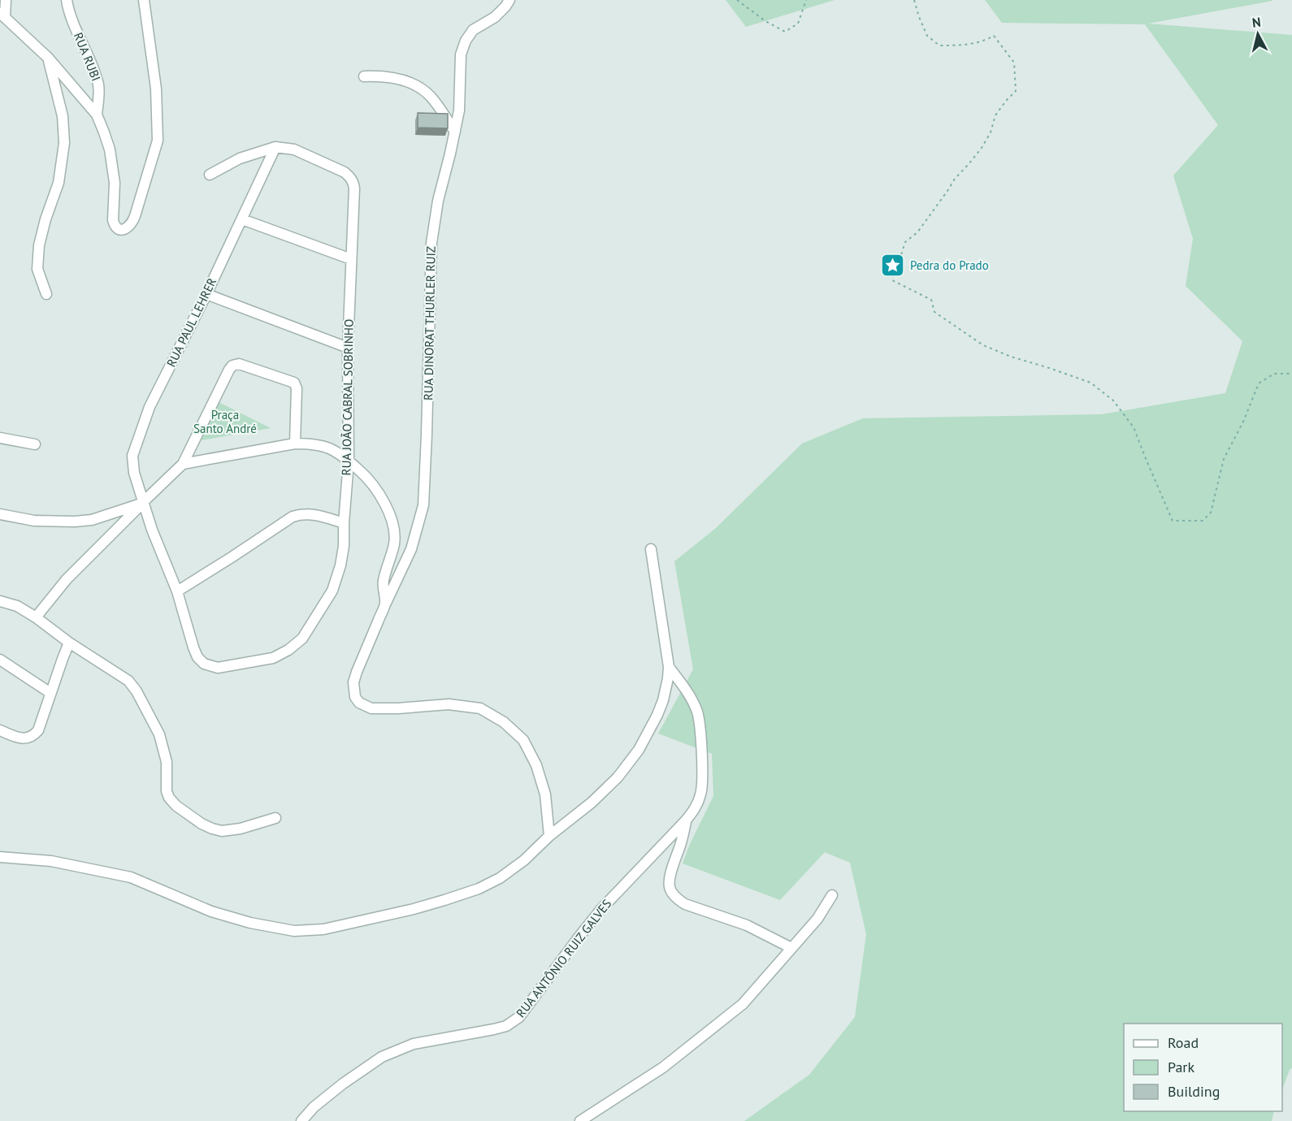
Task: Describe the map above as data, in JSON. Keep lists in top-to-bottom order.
{
  "streets": {
    "street": [
      "RUA RUBI",
      "RUA PAUL LEHRER",
      "RUA DINORAT THURLER RUIZ",
      "RUA JOÃO CABRAL SOBRINHO",
      "RUA ANTÔNIO RUIZ GALVES"
    ]
  },
  "crossings": [
    ["RUA PAUL LEHRER", "RUA JOÃO CABRAL SOBRINHO"],
    ["RUA DINORAT THURLER RUIZ", "RUA JOÃO CABRAL SOBRINHO"]
  ],
  "parks": ["Praça Santo André"],
  "places": {
    "place": ["Pedra do Prado"]
  },
  "legend": ["Road", "Park", "Building"],
  "north": "top"
}
